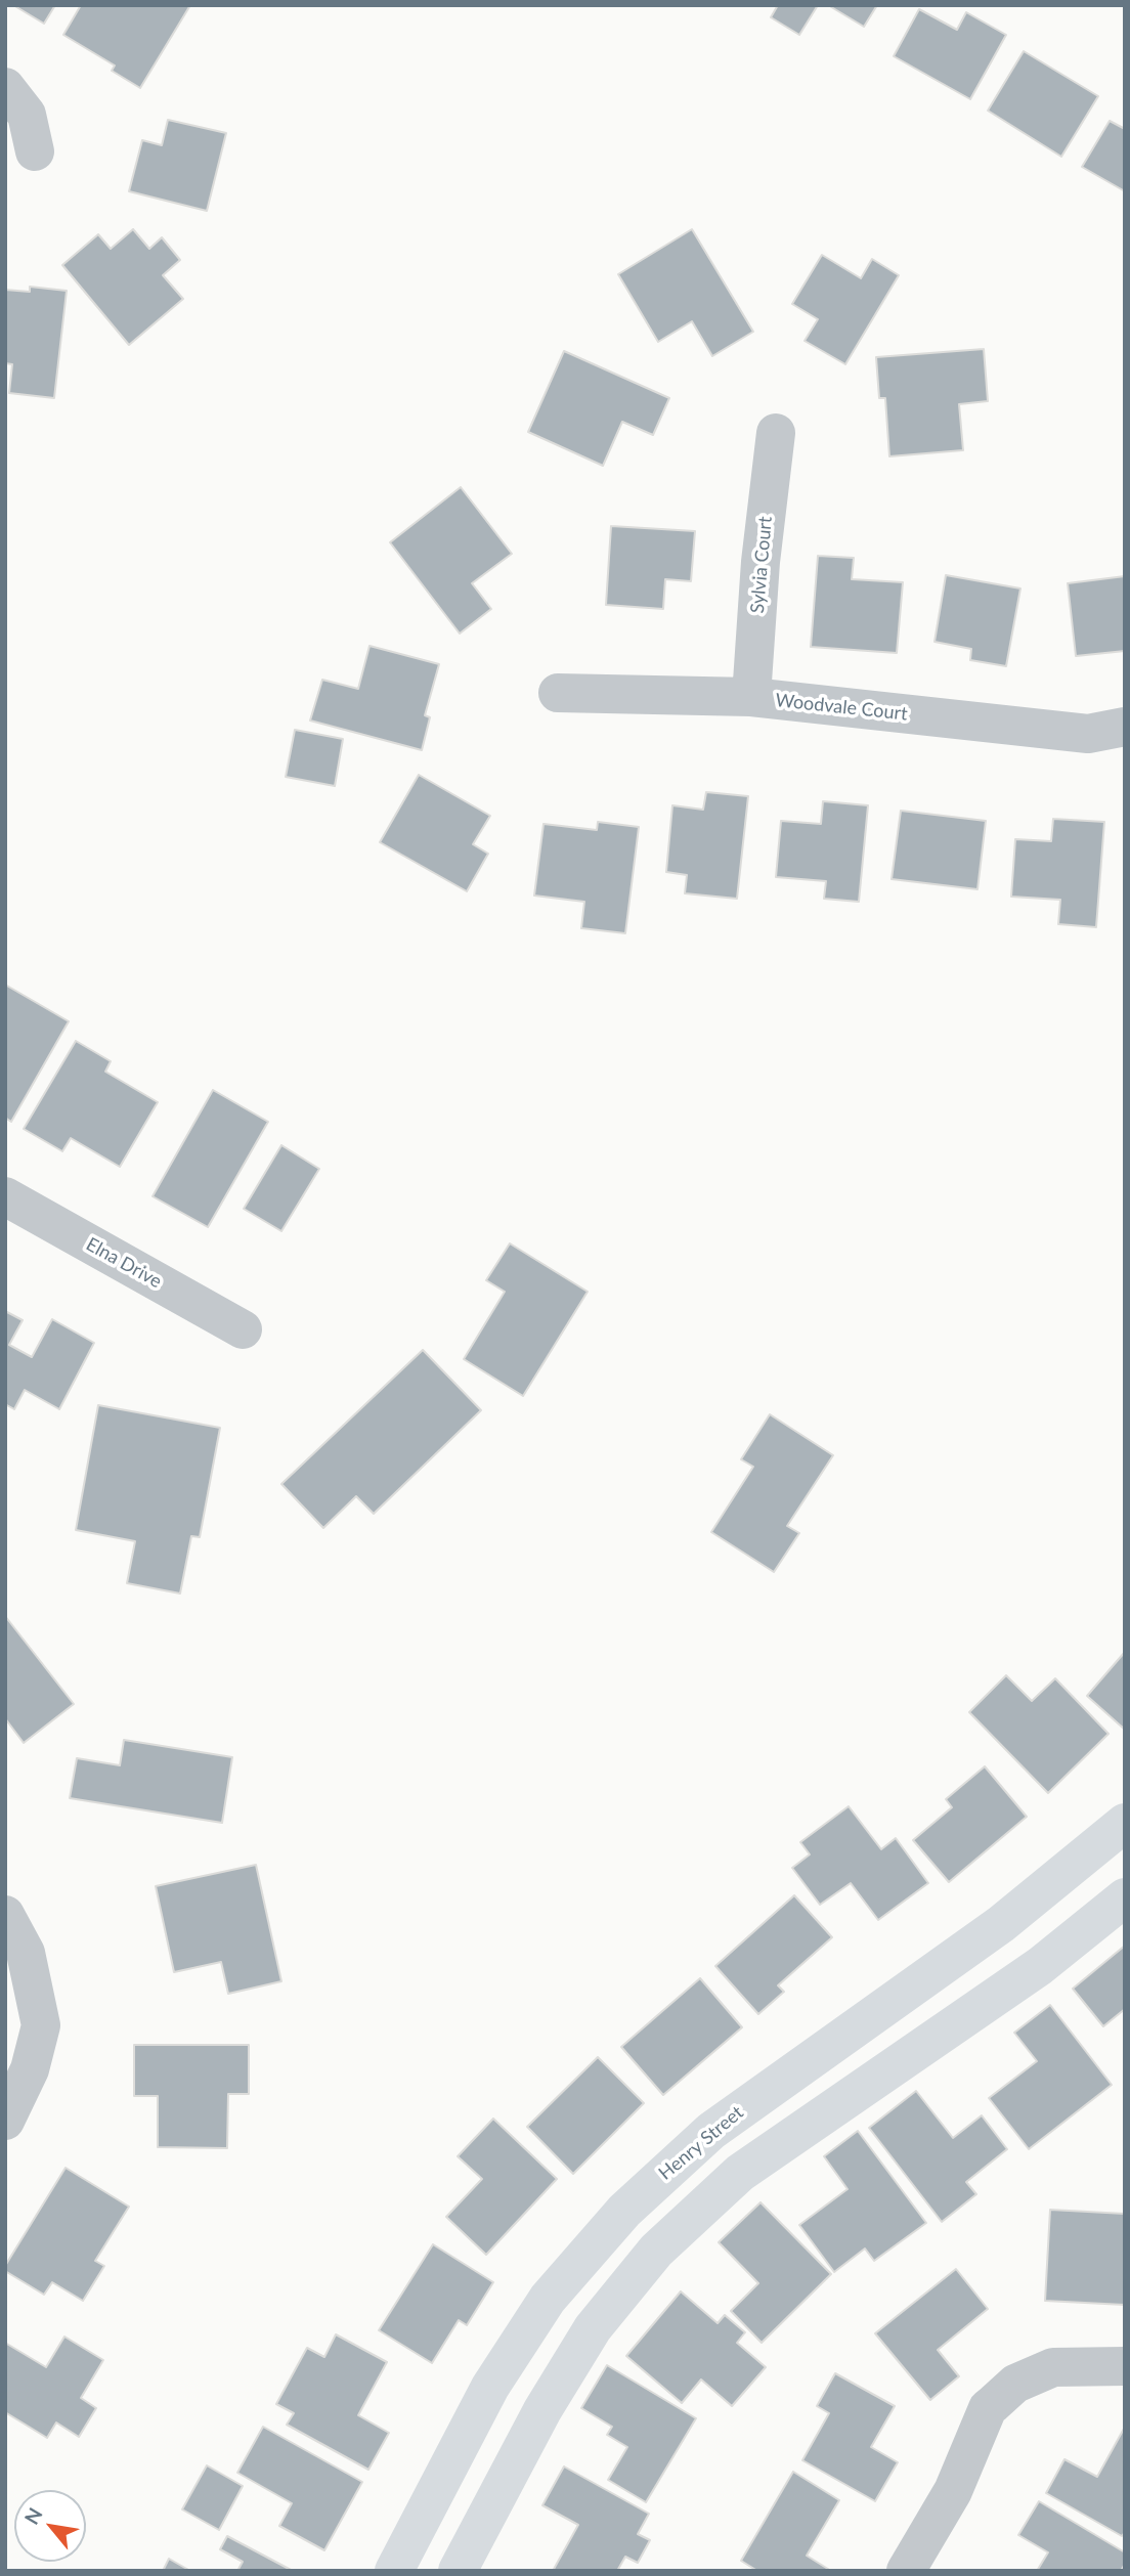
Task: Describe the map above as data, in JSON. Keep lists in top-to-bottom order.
{
  "streets": {
    "street": [
      "Sylvia Court",
      "Woodvale Court",
      "Elna Drive",
      "Henry Street"
    ]
  },
  "crossings": [
    ["Sylvia Court", "Woodvale Court"]
  ],
  "north": "top left"
}
